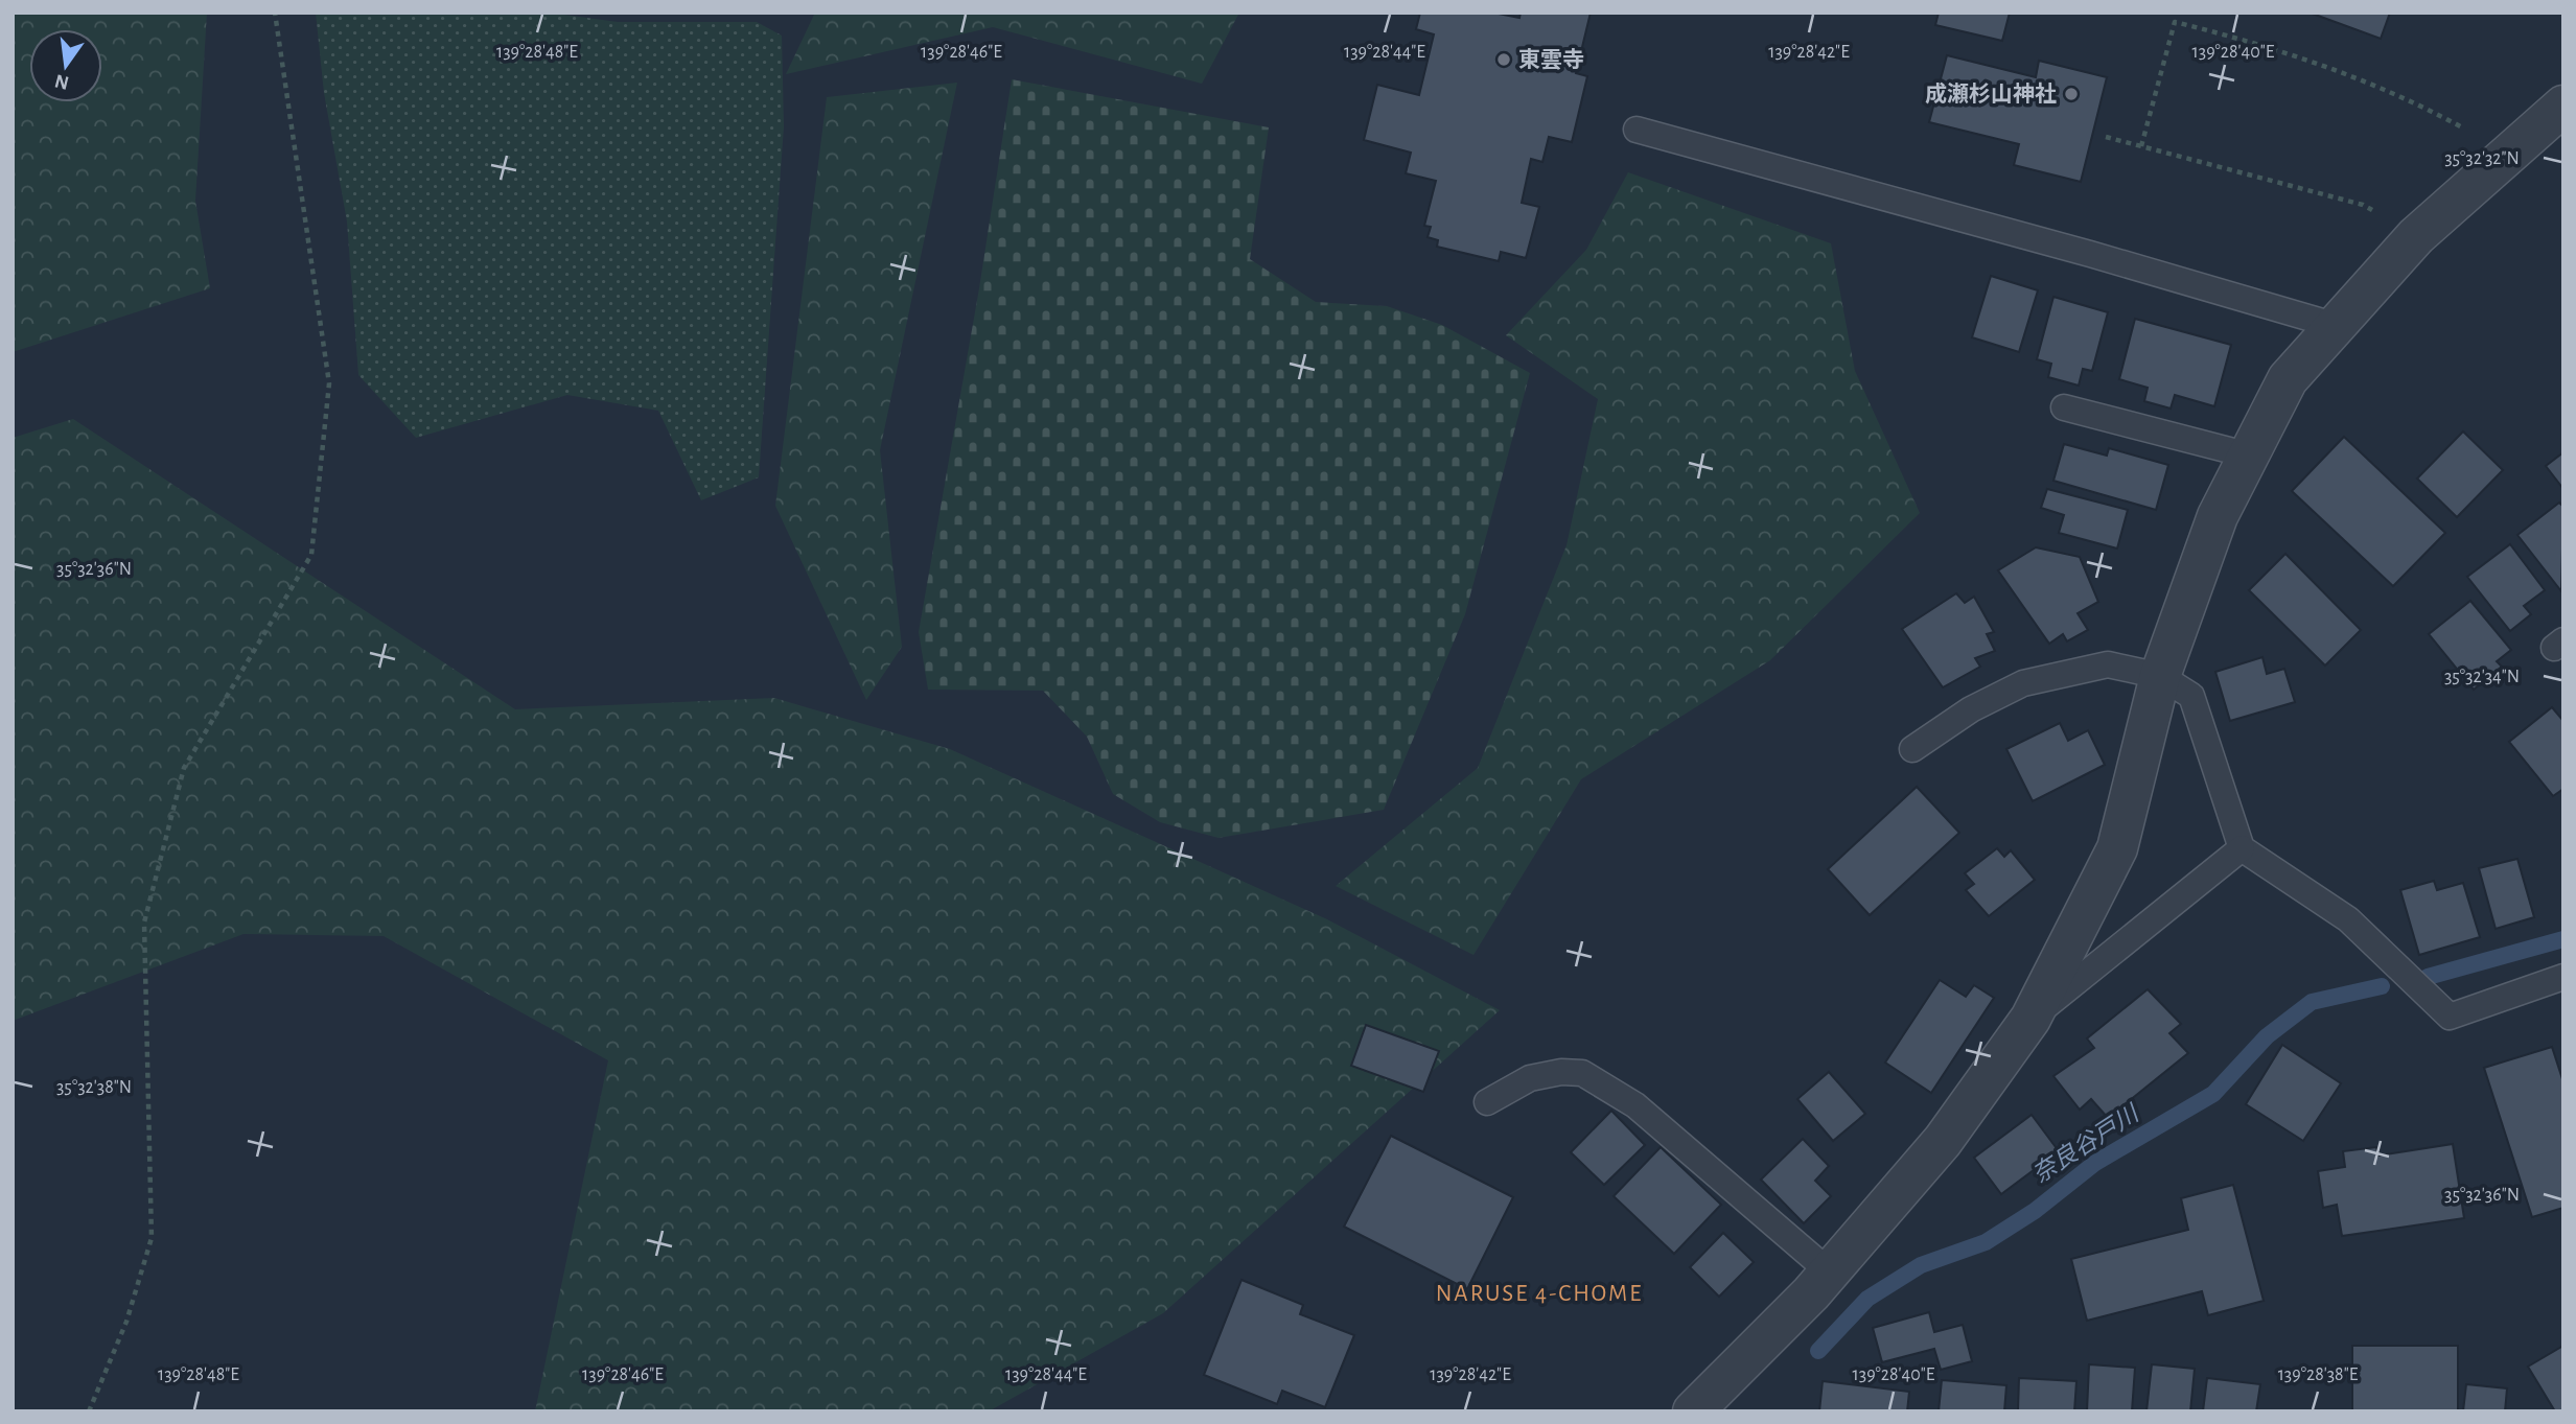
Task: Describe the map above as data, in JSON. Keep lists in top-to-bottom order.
{
  "districts": ["NARUSE 4-CHOME"],
  "water": ["奈良谷戸川"],
  "places": ["東雲寺", "成瀬杉山神社"],
  "north": "bottom",
  "coordinates": [
    "139°28'48\"E",
    "139°28'46\"E",
    "139°28'44\"E",
    "139°28'42\"E",
    "139°28'40\"E",
    "35°32'32\"N",
    "35°32'36\"N",
    "35°32'34\"N",
    "35°32'38\"N",
    "139°28'38\"E"
  ]
}
